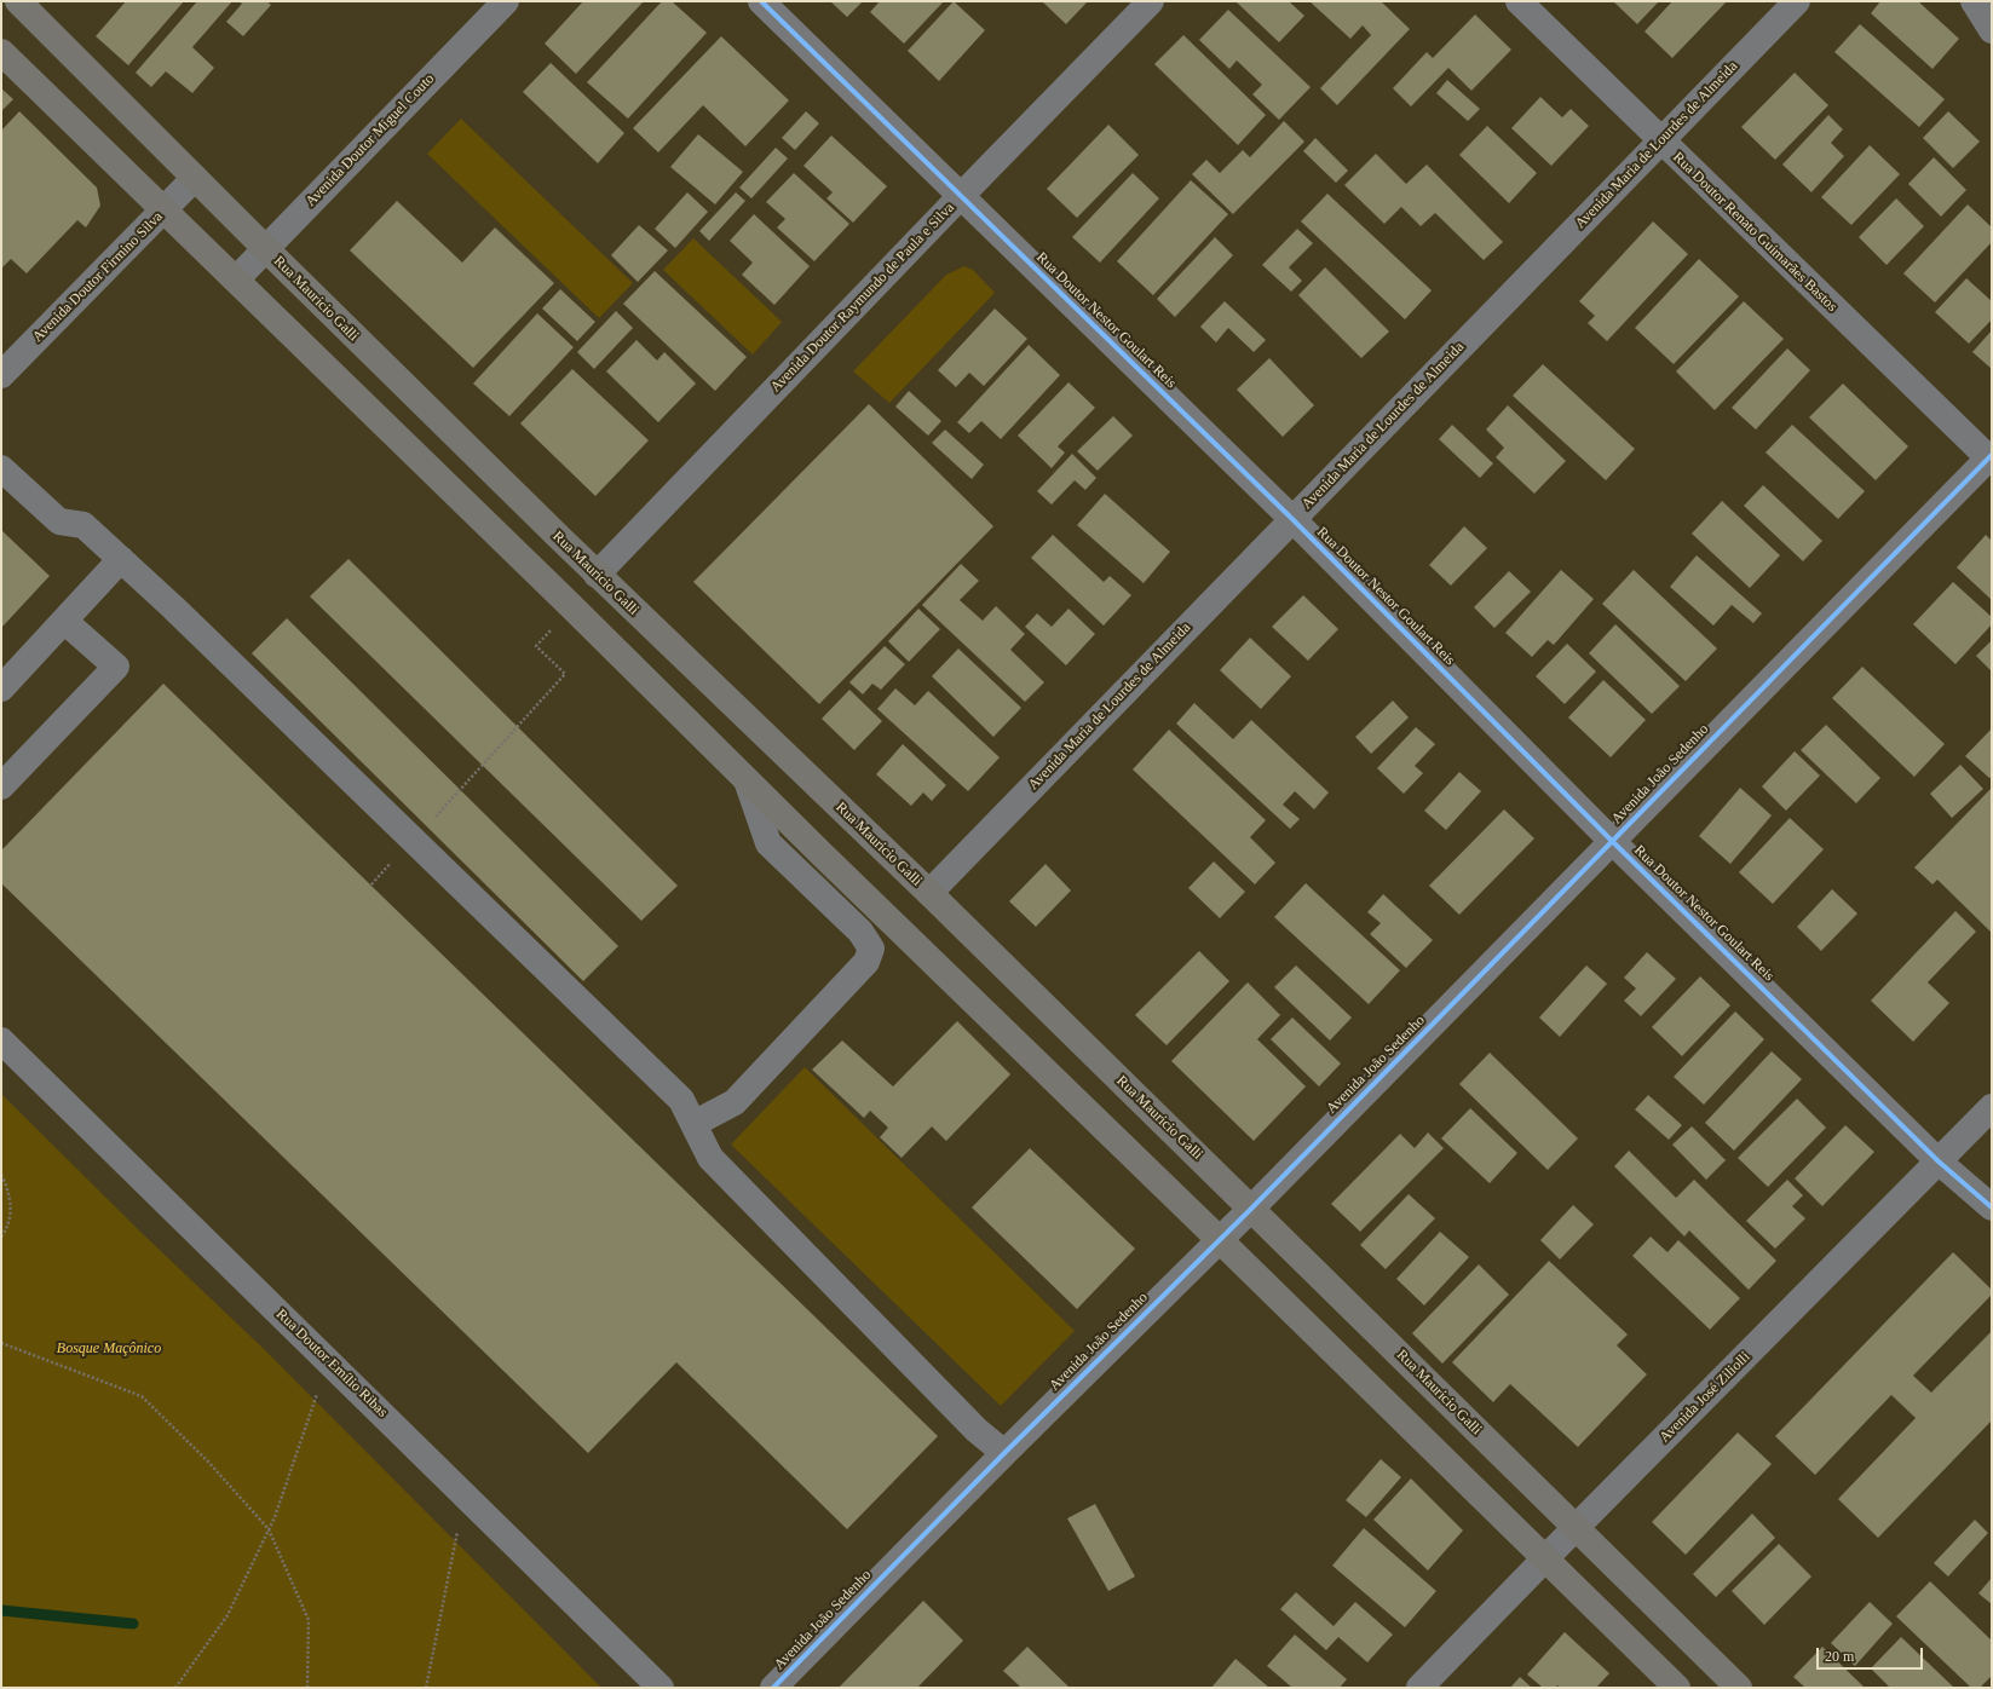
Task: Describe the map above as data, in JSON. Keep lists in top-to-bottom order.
{
  "streets": {
    "main road": ["Rua Mauricio Galli"],
    "street": [
      "Avenida Doutor Miguel Couto",
      "Avenida Maria de Lourdes de Almeida",
      "Rua Doutor Renato Guimarães Bastos",
      "Avenida Doutor Firmino Silva",
      "Avenida Doutor Raymundo de Paula e Silva",
      "Rua Doutor Nestor Goulart Reis",
      "Avenida João Sedenho",
      "Rua Doutor Emílio Ribas",
      "Avenida José Ziliolli"
    ]
  },
  "crossings": [
    ["Avenida Doutor Miguel Couto", "Rua Mauricio Galli"],
    ["Avenida Maria de Lourdes de Almeida", "Rua Doutor Renato Guimarães Bastos"],
    ["Avenida Maria de Lourdes de Almeida", "Rua Mauricio Galli"],
    ["Avenida Maria de Lourdes de Almeida", "Rua Doutor Nestor Goulart Reis"],
    ["Rua Doutor Renato Guimarães Bastos", "Avenida João Sedenho"],
    ["Avenida Doutor Firmino Silva", "Rua Mauricio Galli"],
    ["Avenida Doutor Raymundo de Paula e Silva", "Rua Mauricio Galli"],
    ["Avenida Doutor Raymundo de Paula e Silva", "Rua Doutor Nestor Goulart Reis"],
    ["Rua Mauricio Galli", "Avenida João Sedenho"],
    ["Rua Mauricio Galli", "Avenida José Ziliolli"],
    ["Rua Doutor Nestor Goulart Reis", "Avenida João Sedenho"],
    ["Rua Doutor Nestor Goulart Reis", "Avenida José Ziliolli"]
  ],
  "parks": ["Bosque Maçônico"],
  "scale_bar": "20 m"
}
